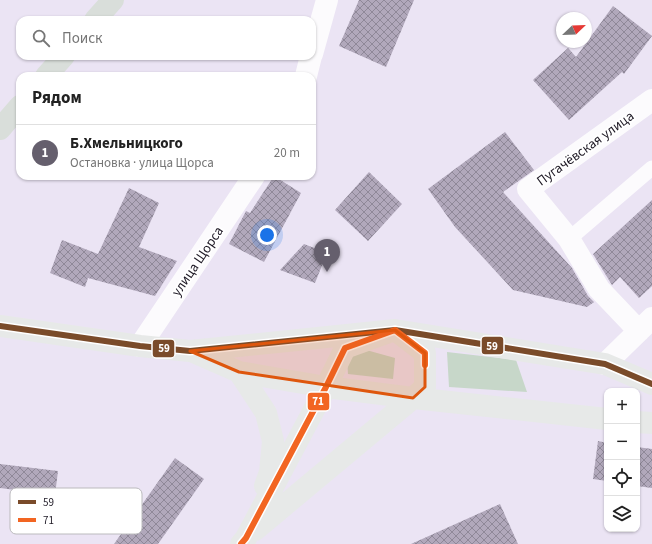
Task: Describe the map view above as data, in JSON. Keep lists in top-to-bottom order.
{
  "streets": {
    "street": ["Пугачёвская улица", "улица Щорса"]
  },
  "lines": ["transit line 59", "transit line 71"],
  "legend": ["59", "71"],
  "north": "top right",
  "page": {
    "search": "Поиск",
    "heading": "Рядом",
    "list": [
      {
        "mark": "1",
        "name": "Б.Хмельницкого",
        "note": "Остановка · улица Щорса",
        "value": "20 m"
      }
    ],
    "pins": "1",
    "map_buttons": ["+", "−"]
  }
}
